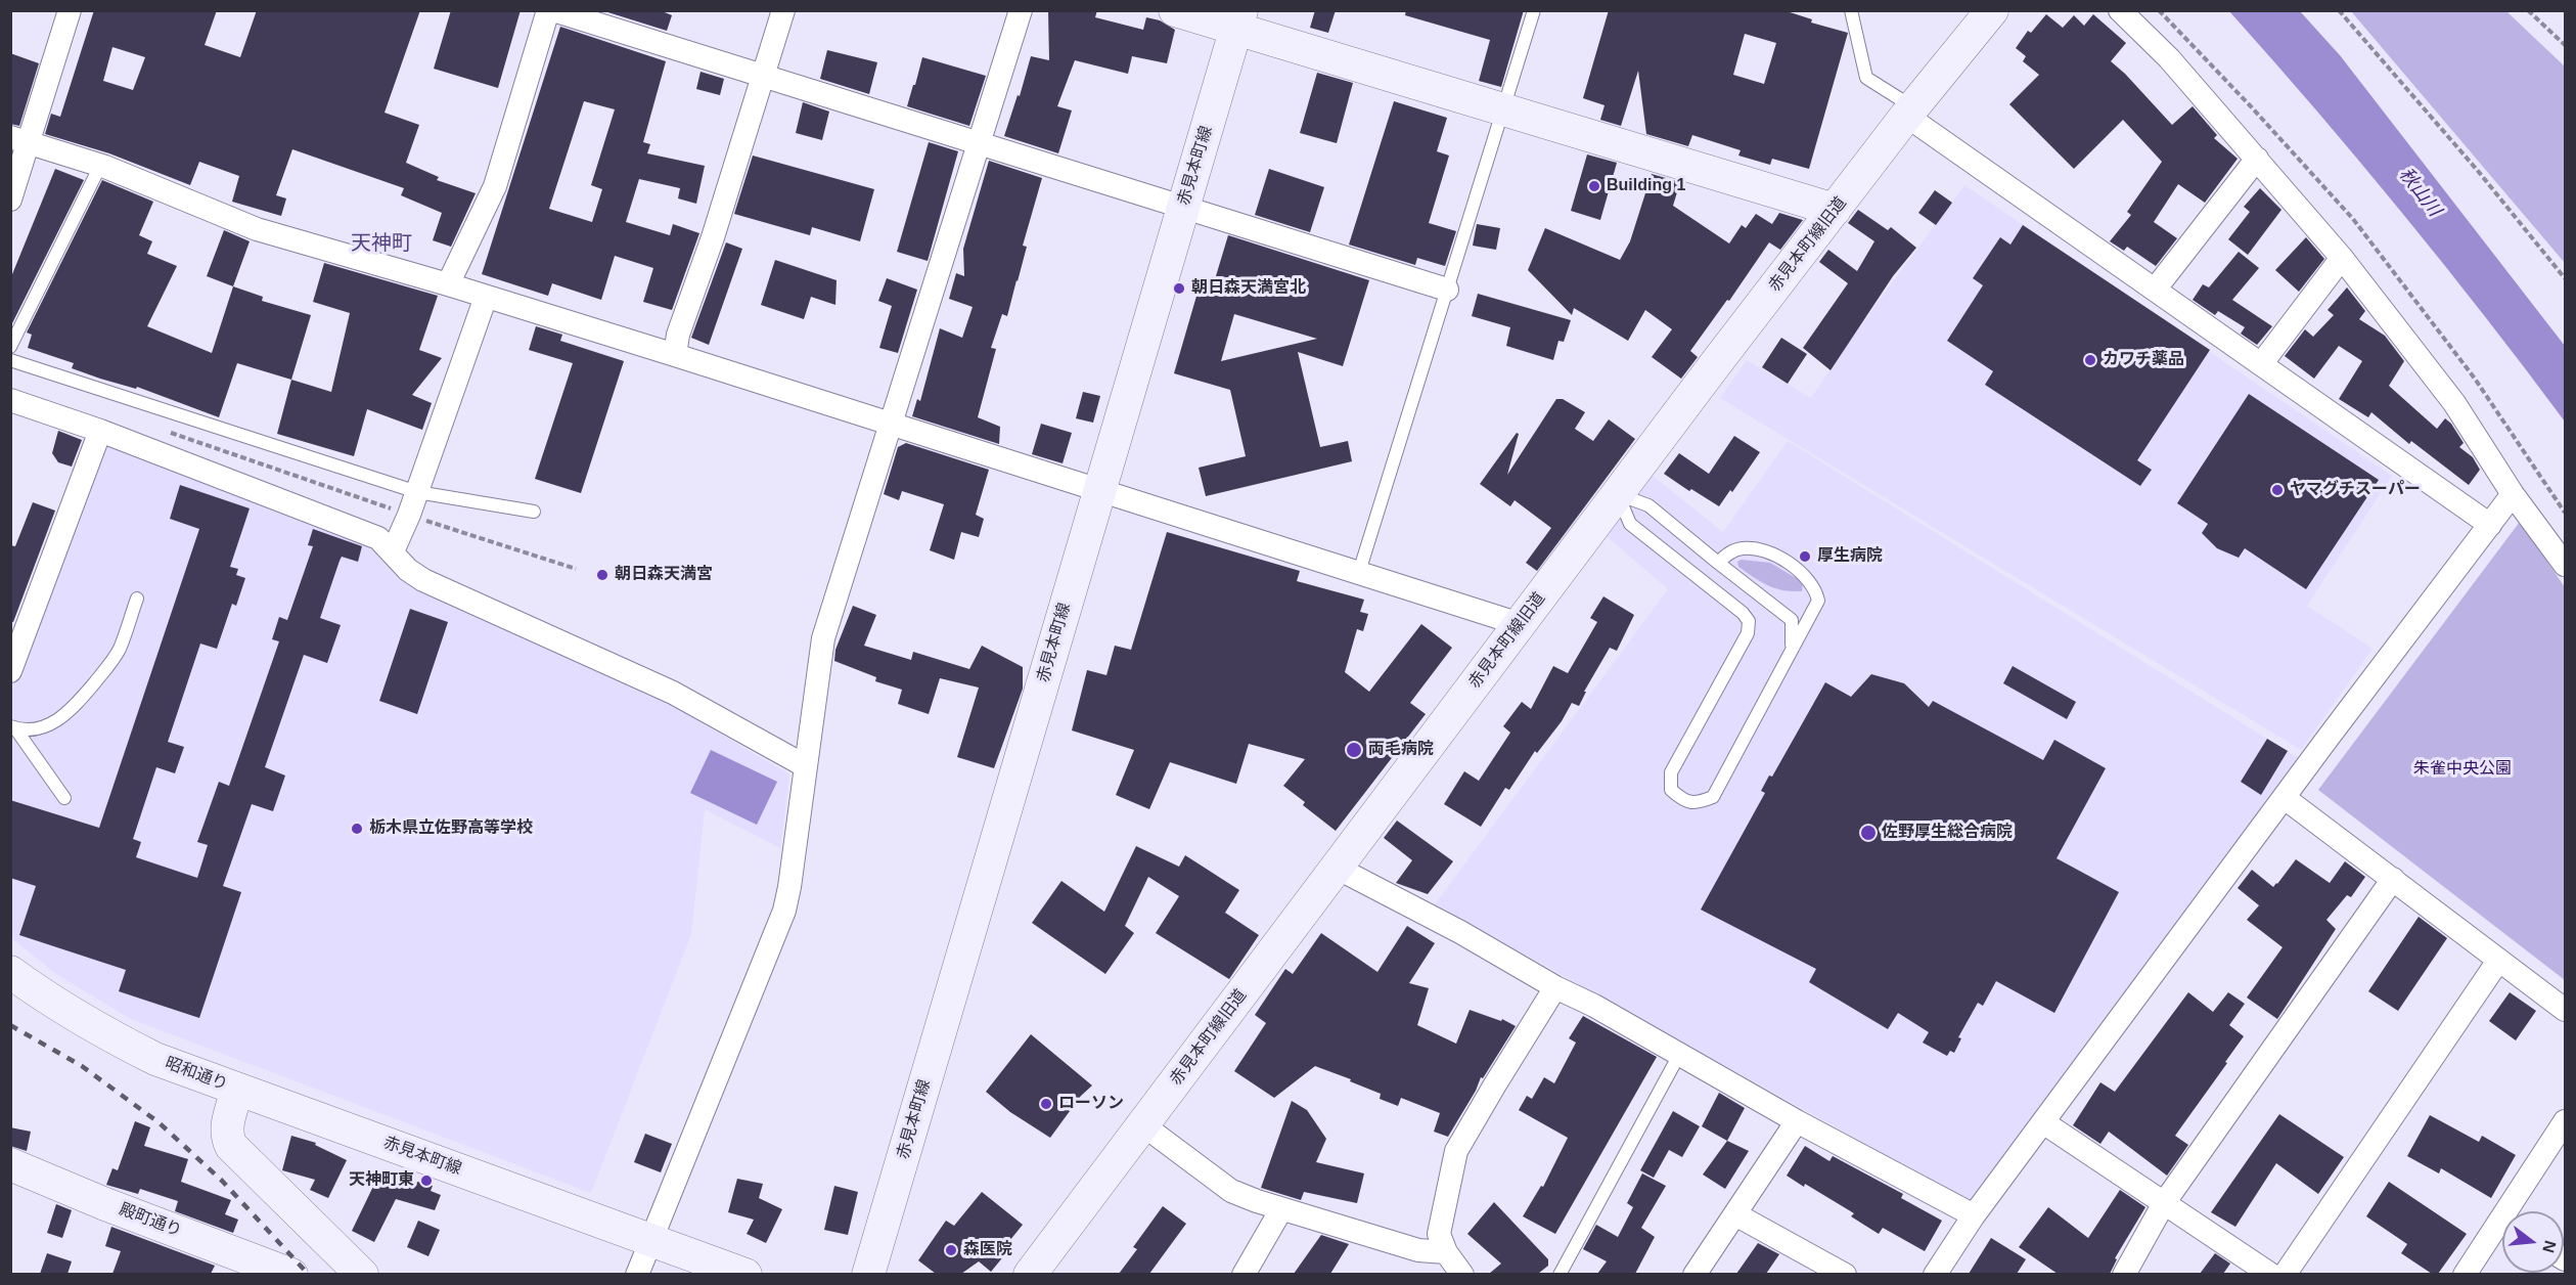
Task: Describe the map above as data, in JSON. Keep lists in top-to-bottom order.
{
  "streets": {
    "street": [
      "赤見本町線",
      "赤見本町線旧道",
      "昭和通り",
      "殿町通り"
    ]
  },
  "crossings": [
    ["赤見本町線", "昭和通り"]
  ],
  "districts": ["天神町"],
  "water": ["秋山川"],
  "parks": ["朱雀中央公園"],
  "places": [
    "Building 1",
    "朝日森天満宮北",
    "カワチ薬品",
    "ヤマグチスーパー",
    "厚生病院",
    "朝日森天満宮",
    "両毛病院",
    "栃木県立佐野高等学校",
    "佐野厚生総合病院",
    "ローソン",
    "天神町東",
    "森医院"
  ],
  "north": "right"
}
